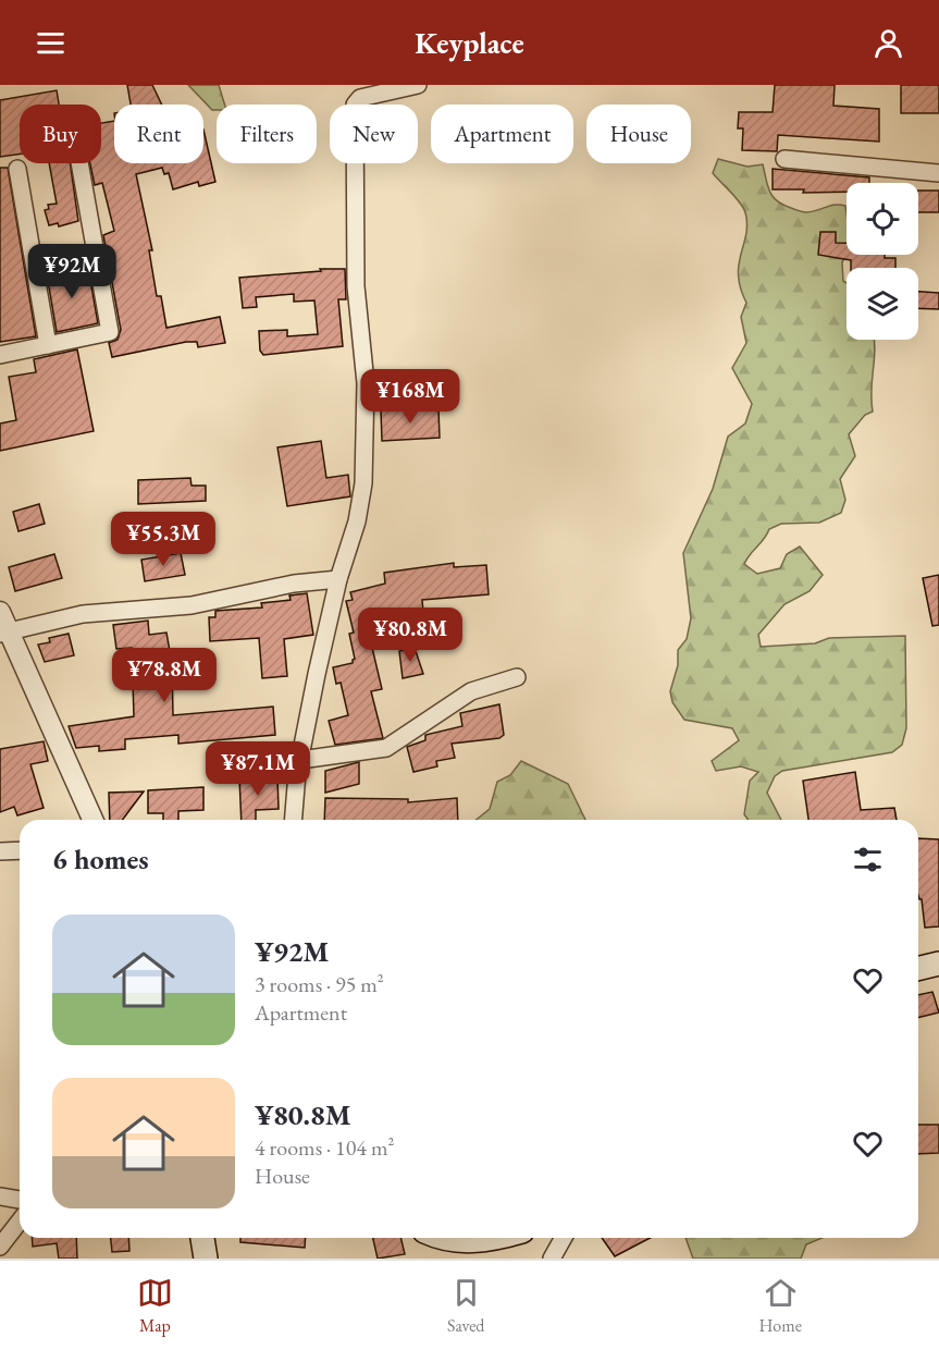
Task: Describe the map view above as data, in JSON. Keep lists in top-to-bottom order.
{
  "page": {
    "header": "Keyplace",
    "chip": [
      "Buy",
      "Rent",
      "Filters",
      "New",
      "Apartment",
      "House"
    ],
    "price": [
      "¥92M",
      "¥168M",
      "¥55.3M",
      "¥80.8M",
      "¥78.8M",
      "¥87.1M"
    ],
    "heading": "6 homes",
    "list": [
      {
        "name": "¥92M",
        "note": "3 rooms · 95 m² · Apartment"
      },
      {
        "name": "¥80.8M",
        "note": "4 rooms · 104 m² · House"
      }
    ],
    "tabs": ["Map", "Saved", "Home"]
  }
}
